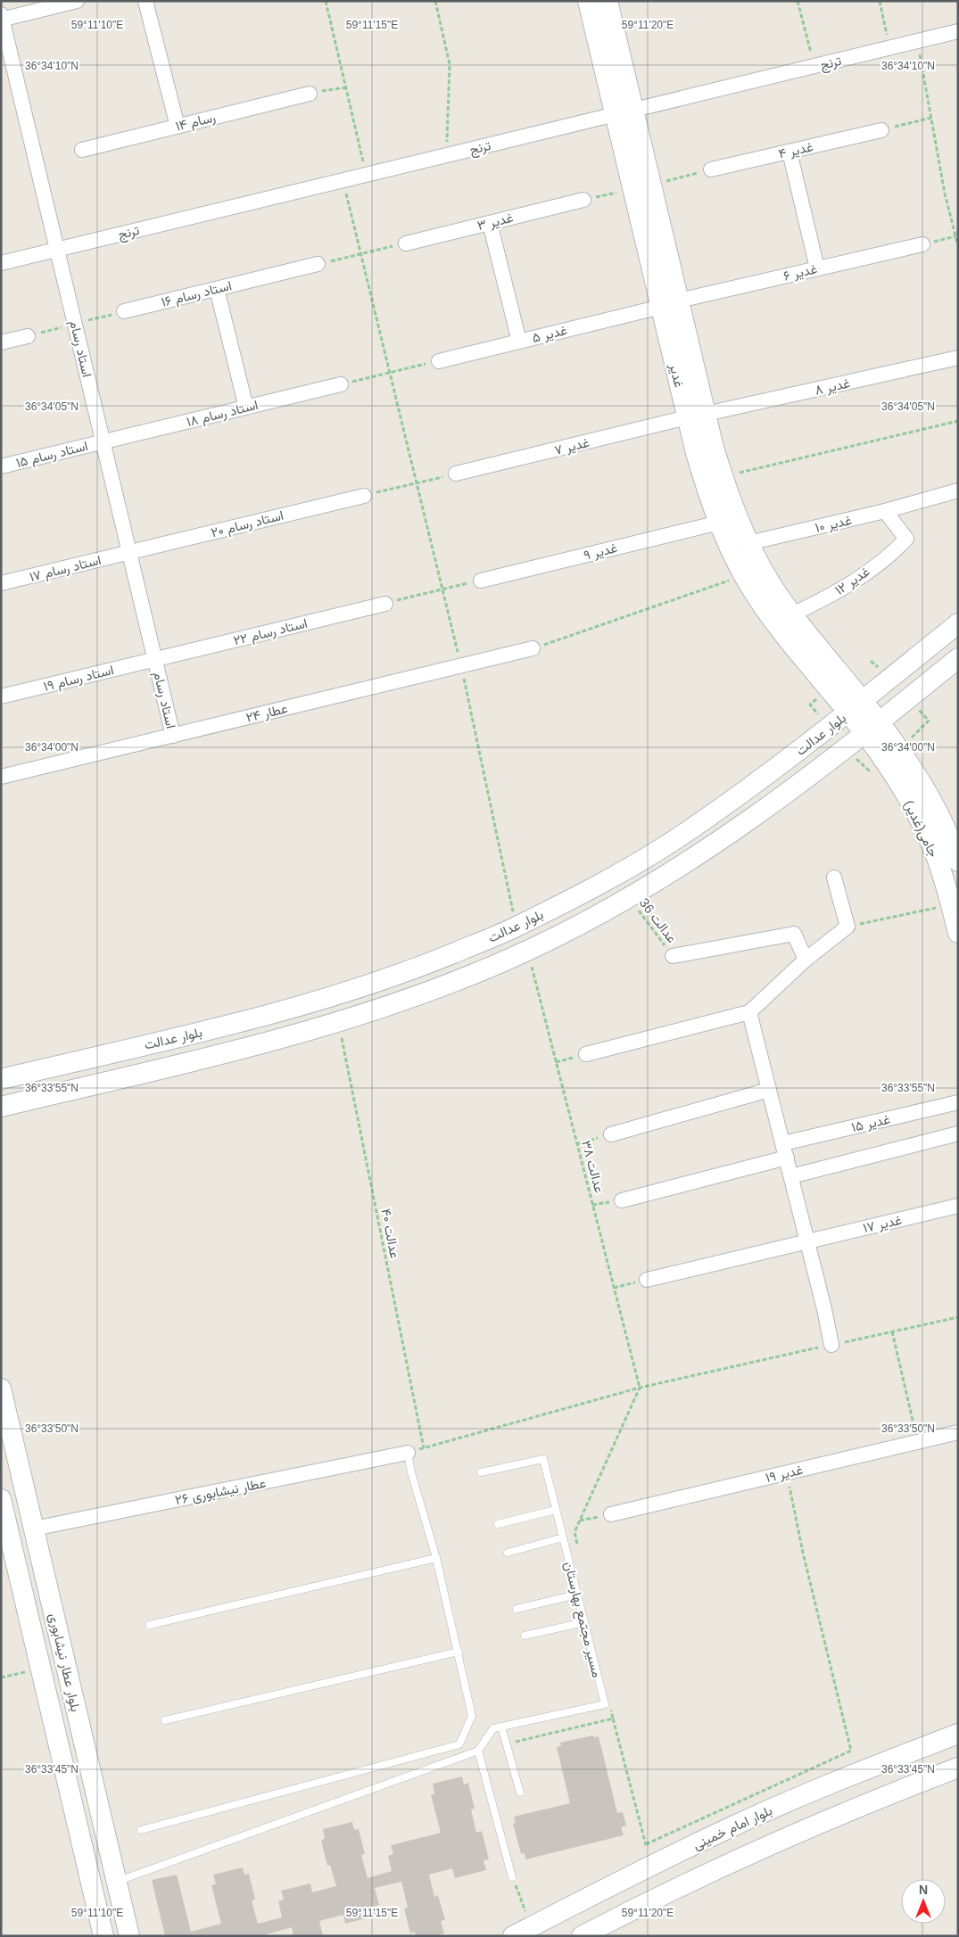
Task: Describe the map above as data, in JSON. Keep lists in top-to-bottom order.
{
  "streets": {
    "street": [
      "ترنج",
      "رسام ۱۴",
      "غدیر ۴",
      "غدیر ۳",
      "غدیر ۶",
      "استاد رسام ۱۶",
      "غدیر ۵",
      "استاد رسام",
      "غدیر",
      "غدیر ۸",
      "استاد رسام ۱۸",
      "غدیر ۷",
      "استاد رسام ۱۵",
      "استاد رسام ۲۰",
      "غدیر ۱۰",
      "غدیر ۹",
      "استاد رسام ۱۷",
      "غدیر ۱۲",
      "استاد رسام ۲۲",
      "استاد رسام ۱۹",
      "عطار ۲۴",
      "بلوار عدالت",
      "جامی(غدیر)",
      "غدیر ۱۵",
      "غدیر ۱۷",
      "غدیر ۱۹",
      "عطار نیشابوری ۲۶",
      "بلوار عطار نیشابوری",
      "بلوار امام خمینی"
    ],
    "lane": ["مسیر مجتمع بهارستان"],
    "path": ["عدالت 36", "عدالت ۳۸", "عدالت ۴۰"]
  },
  "crossings": [
    ["ترنج", "استاد رسام"],
    ["ترنج", "غدیر"],
    ["غدیر ۶", "غدیر ۵"],
    ["غدیر ۶", "غدیر"],
    ["غدیر ۵", "غدیر"],
    ["استاد رسام", "استاد رسام ۱۸"],
    ["استاد رسام", "استاد رسام ۱۵"],
    ["استاد رسام", "استاد رسام ۲۰"],
    ["استاد رسام", "استاد رسام ۱۷"],
    ["استاد رسام", "استاد رسام ۲۲"],
    ["استاد رسام", "استاد رسام ۱۹"],
    ["استاد رسام", "عطار ۲۴"],
    ["غدیر", "غدیر ۸"],
    ["غدیر", "غدیر ۷"],
    ["غدیر", "غدیر ۱۰"],
    ["غدیر", "غدیر ۹"],
    ["غدیر", "غدیر ۱۲"],
    ["غدیر", "بلوار عدالت"],
    ["غدیر ۸", "غدیر ۷"],
    ["استاد رسام ۱۸", "استاد رسام ۱۵"],
    ["استاد رسام ۲۰", "استاد رسام ۱۷"],
    ["غدیر ۱۰", "غدیر ۱۲"],
    ["استاد رسام ۲۲", "استاد رسام ۱۹"],
    ["بلوار عدالت", "جامی(غدیر)"],
    ["بلوار عدالت", "عدالت 36"],
    ["بلوار عدالت", "عدالت ۳۸"],
    ["بلوار عدالت", "عدالت ۴۰"],
    ["عطار نیشابوری ۲۶", "بلوار عطار نیشابوری"]
  ],
  "north": "top",
  "coordinates": [
    "59°11'10\"E",
    "59°11'15\"E",
    "59°11'20\"E",
    "36°34'10\"N",
    "36°34'05\"N",
    "36°34'00\"N",
    "36°33'55\"N",
    "36°33'50\"N",
    "36°33'45\"N"
  ]
}
